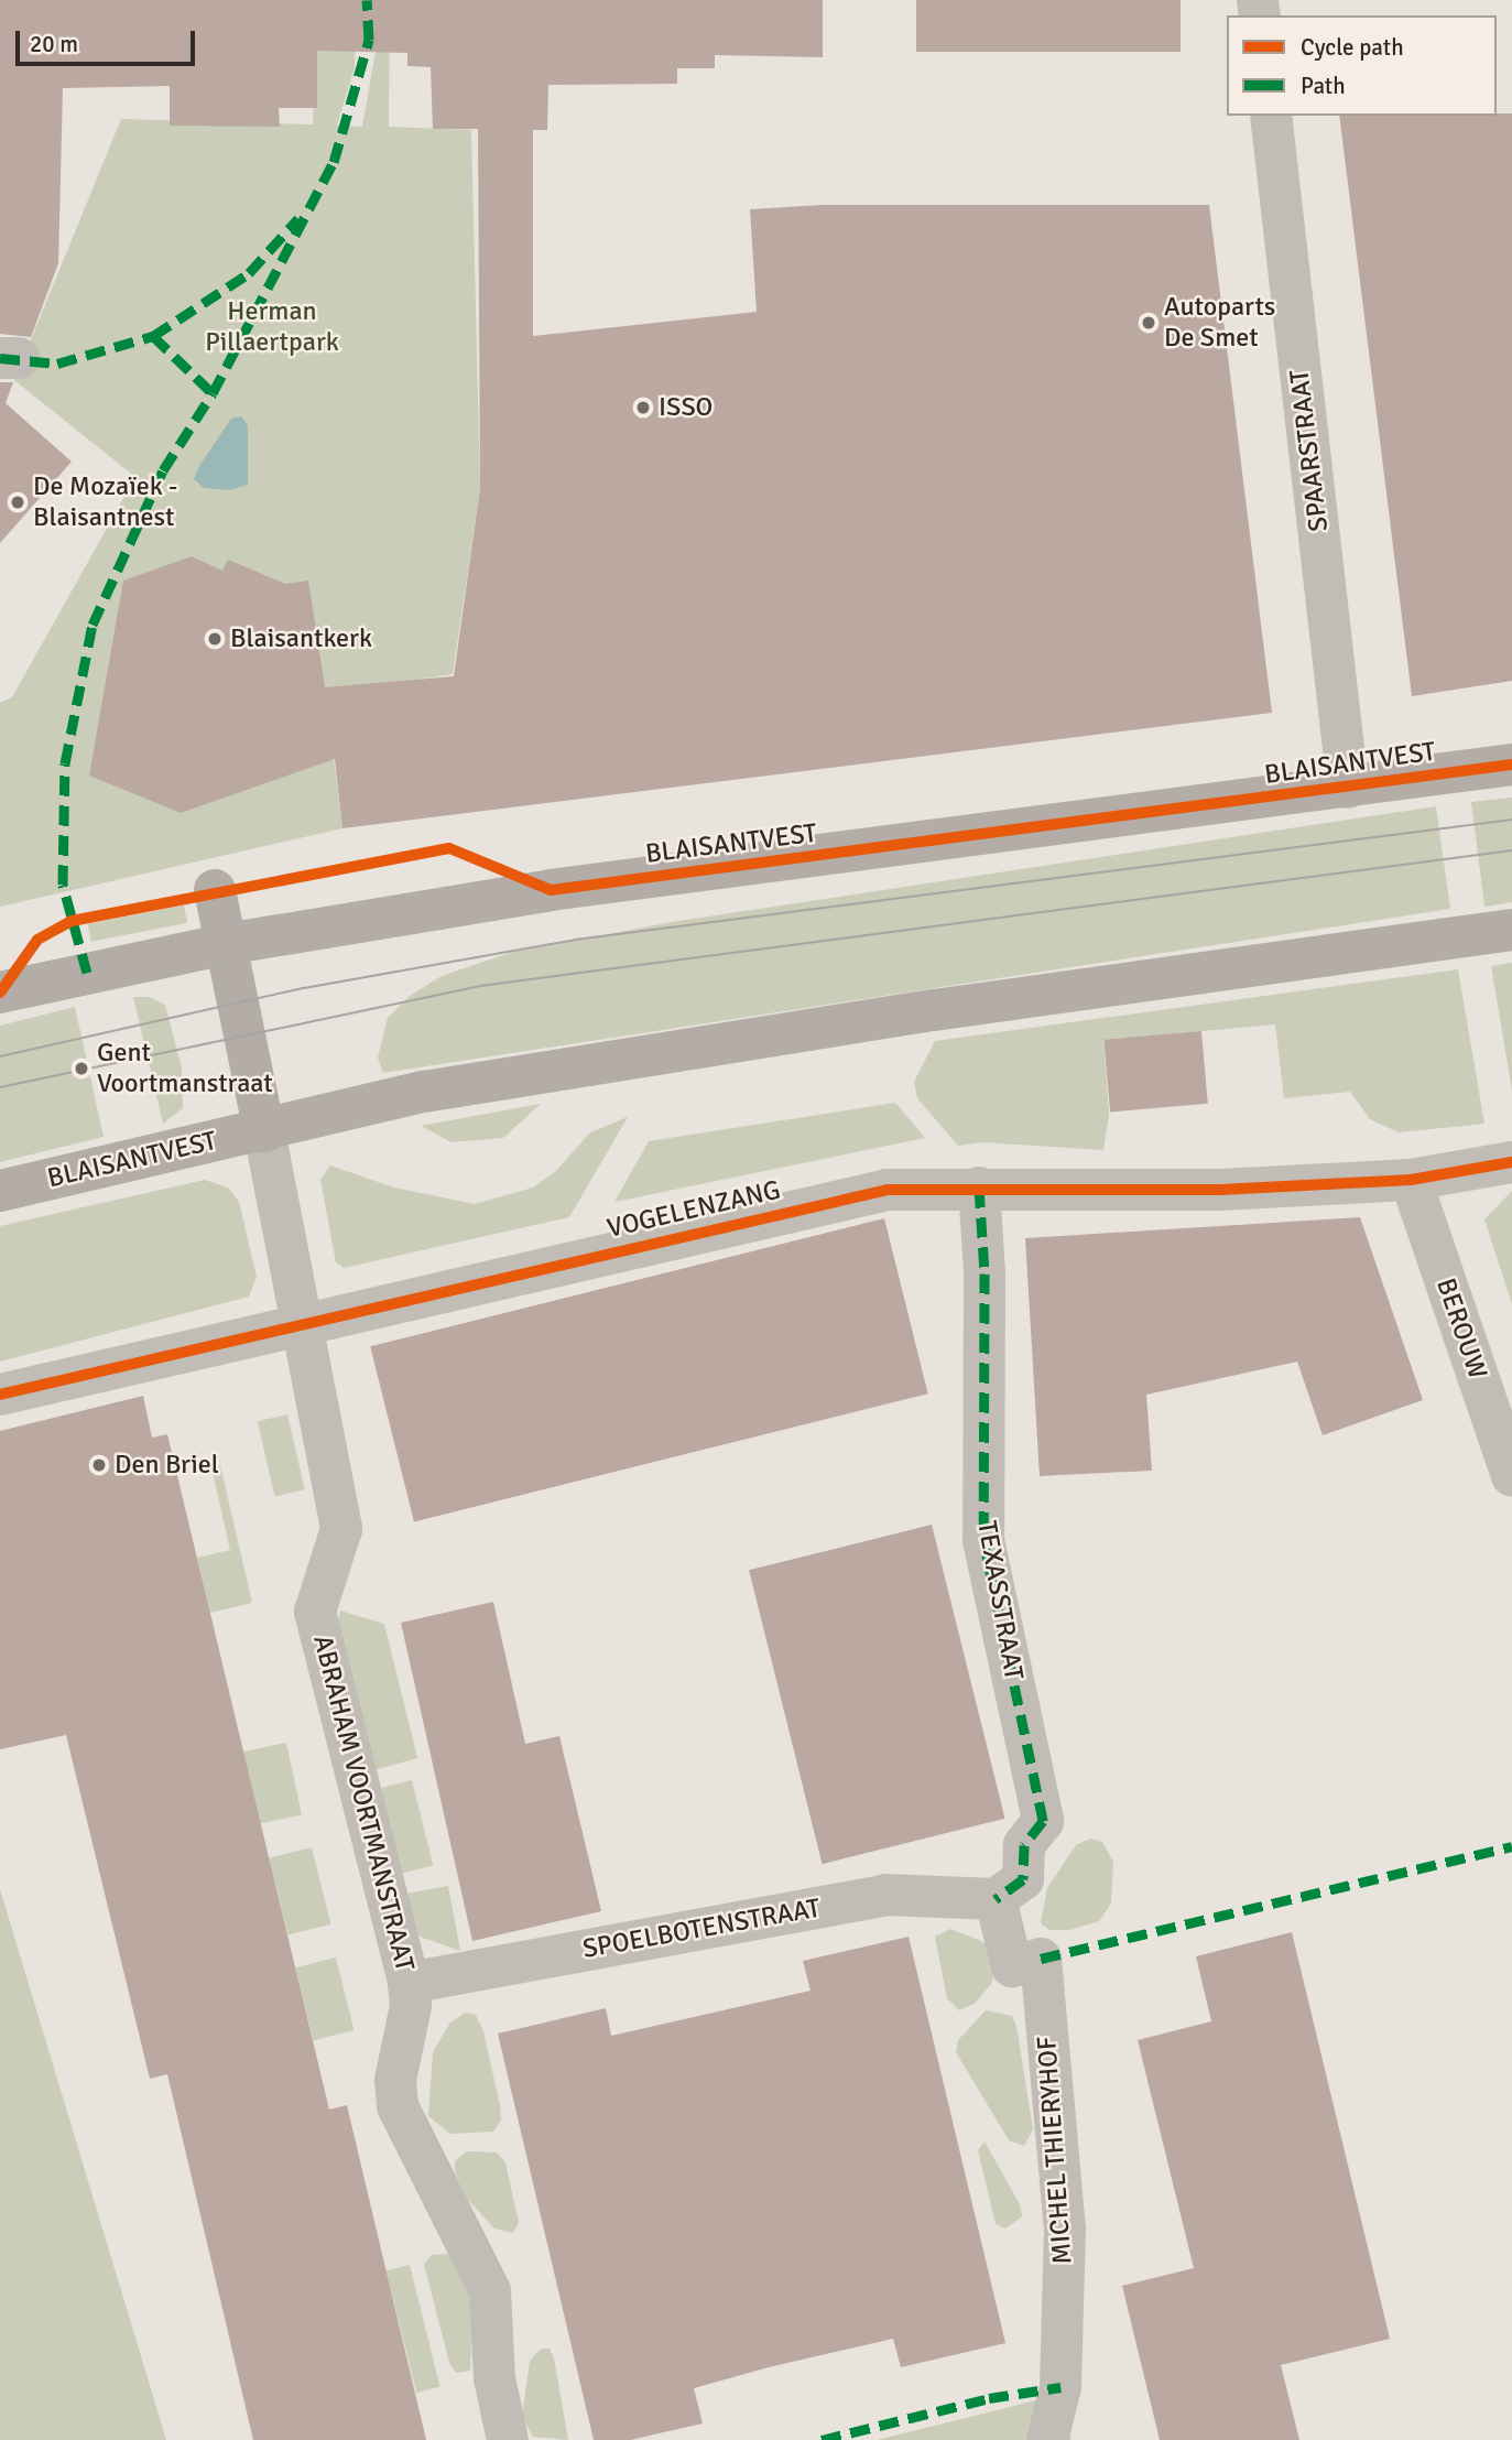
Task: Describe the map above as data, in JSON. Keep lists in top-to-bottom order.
{
  "streets": {
    "main road": ["BLAISANTVEST"],
    "street": [
      "SPAARSTRAAT",
      "VOGELENZANG",
      "BEROUW",
      "TEXASSTRAAT",
      "ABRAHAM VOORTMANSTRAAT",
      "SPOELBOTENSTRAAT",
      "MICHEL THIERYHOF"
    ]
  },
  "crossings": [
    ["SPAARSTRAAT", "BLAISANTVEST"],
    ["BLAISANTVEST", "ABRAHAM VOORTMANSTRAAT"],
    ["VOGELENZANG", "BEROUW"],
    ["VOGELENZANG", "TEXASSTRAAT"],
    ["VOGELENZANG", "ABRAHAM VOORTMANSTRAAT"],
    ["TEXASSTRAAT", "SPOELBOTENSTRAAT"],
    ["TEXASSTRAAT", "MICHEL THIERYHOF"],
    ["ABRAHAM VOORTMANSTRAAT", "SPOELBOTENSTRAAT"],
    ["SPOELBOTENSTRAAT", "MICHEL THIERYHOF"]
  ],
  "parks": ["Herman Pillaertpark"],
  "places": [
    "Autoparts De Smet",
    "ISSO",
    "De Mozaïek - Blaisantnest",
    "Blaisantkerk",
    "Gent Voortmanstraat",
    "Den Briel"
  ],
  "legend": ["Cycle path", "Path"],
  "scale_bar": "20 m"
}
